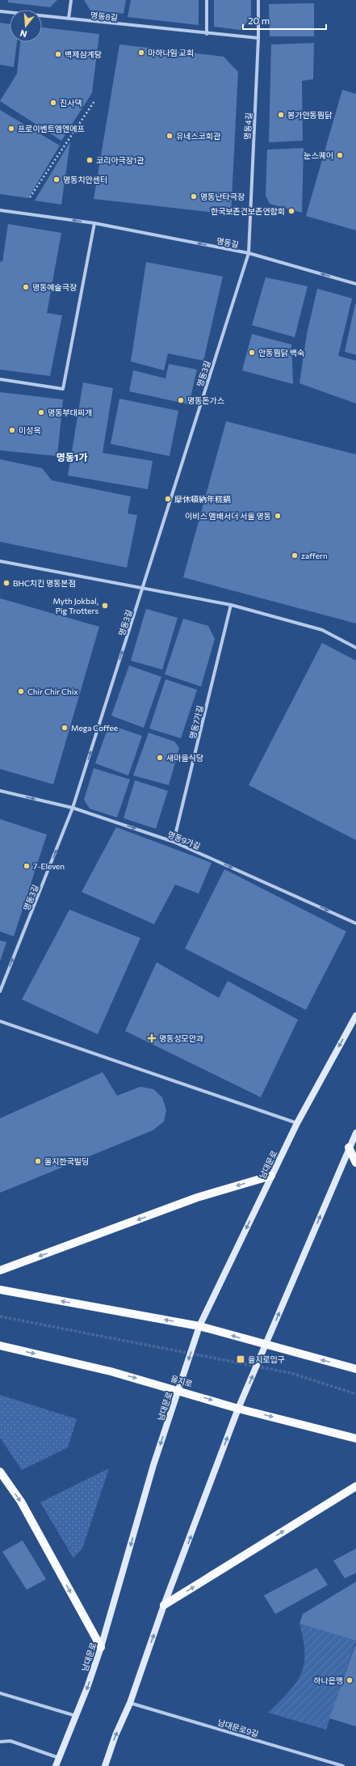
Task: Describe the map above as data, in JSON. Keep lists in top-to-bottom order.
{
  "streets": {
    "main road": ["남대문로", "을지로"],
    "street": [
      "명동8길",
      "명동4길",
      "명동길",
      "명동3길",
      "명동7가길",
      "명동9가길",
      "남대문로9길"
    ]
  },
  "crossings": [
    ["명동8길", "명동4길"],
    ["명동4길", "명동길"],
    ["명동4길", "명동3길"],
    ["명동길", "명동3길"],
    ["명동3길", "명동9가길"],
    ["명동7가길", "명동9가길"],
    ["남대문로", "을지로"]
  ],
  "one_way": ["명동길", "명동3길", "명동9가길"],
  "districts": ["명동1가"],
  "places": {
    "other": [
      "마하나임 교회",
      "백제삼계탕",
      "진사댁",
      "봉가안동찜닭",
      "프로이벤트엠엔에프",
      "유네스코회관",
      "눈스퀘어",
      "코리아극장1관",
      "명동치안센터",
      "명동난타극장",
      "한국보존견보존연합회",
      "명동예술극장",
      "안동찜닭 백숙",
      "명동돈가스",
      "명동부대찌개",
      "미성옥",
      "摩休頓納年糕鍋",
      "이비스 앰배서더 서울 명동",
      "zaffern",
      "BHC치킨 명동본점",
      "Myth Jokbal, Pig Trotters",
      "Chir Chir Chix",
      "Mega Coffee",
      "새마을식당",
      "7-Eleven",
      "울지한국빌딩",
      "하나은행"
    ],
    "health": ["명동성모안과"],
    "transit": ["을지로입구"]
  },
  "scale_bar": "20 m",
  "north": "bottom"
}
